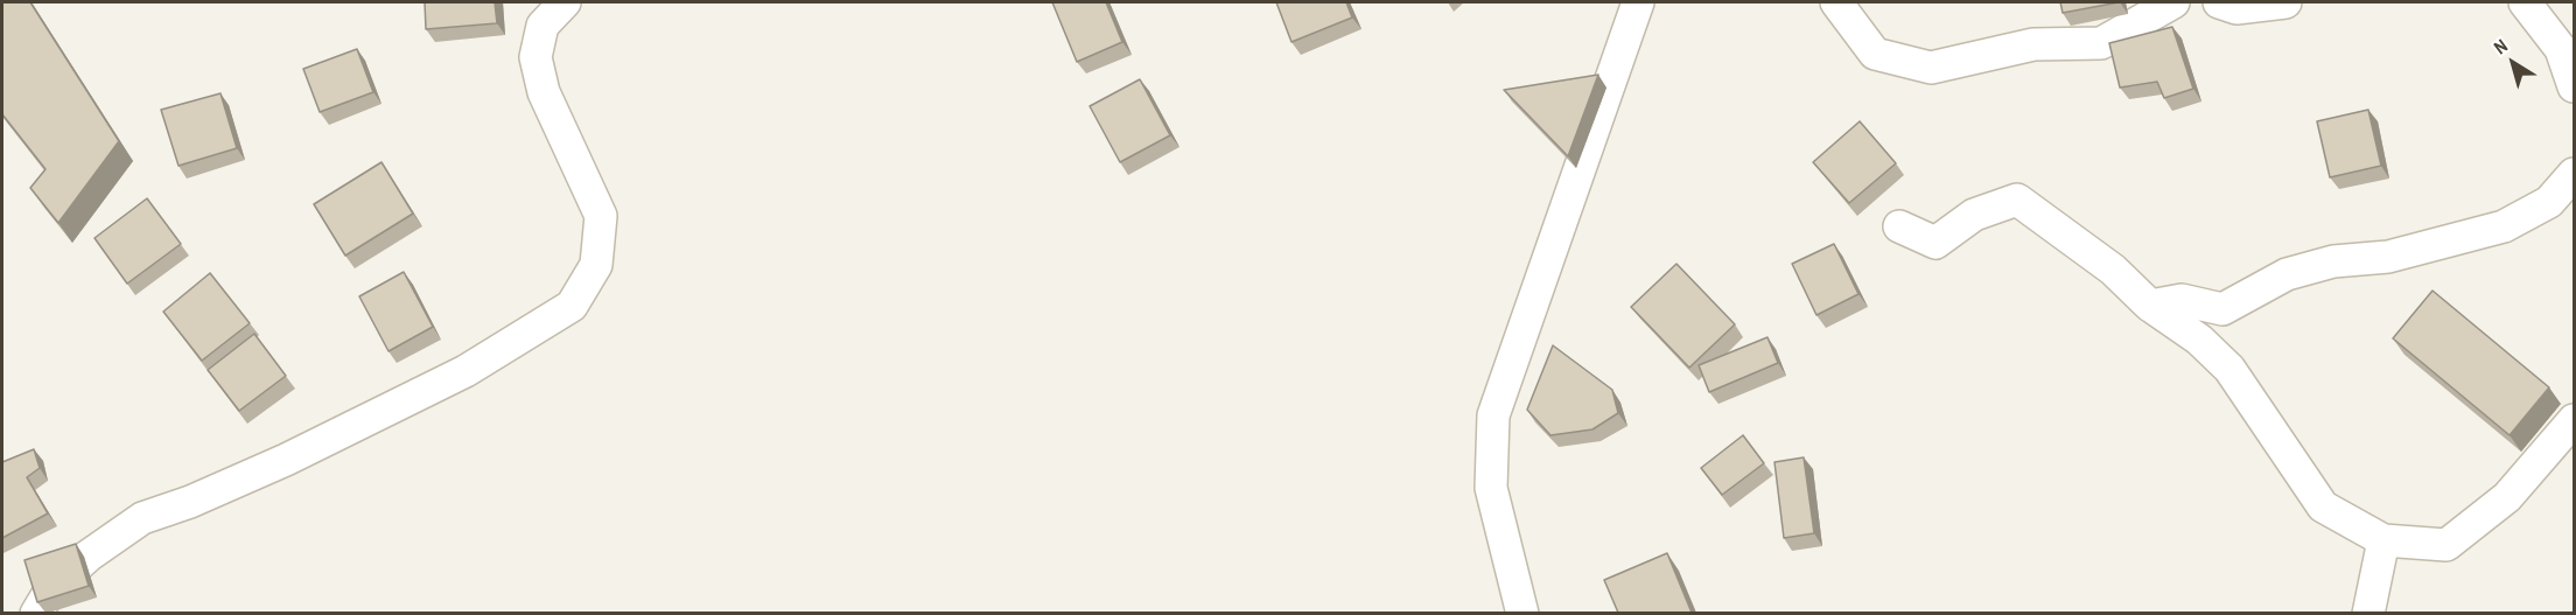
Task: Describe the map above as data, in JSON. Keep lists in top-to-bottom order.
{
  "north": "top left"
}
